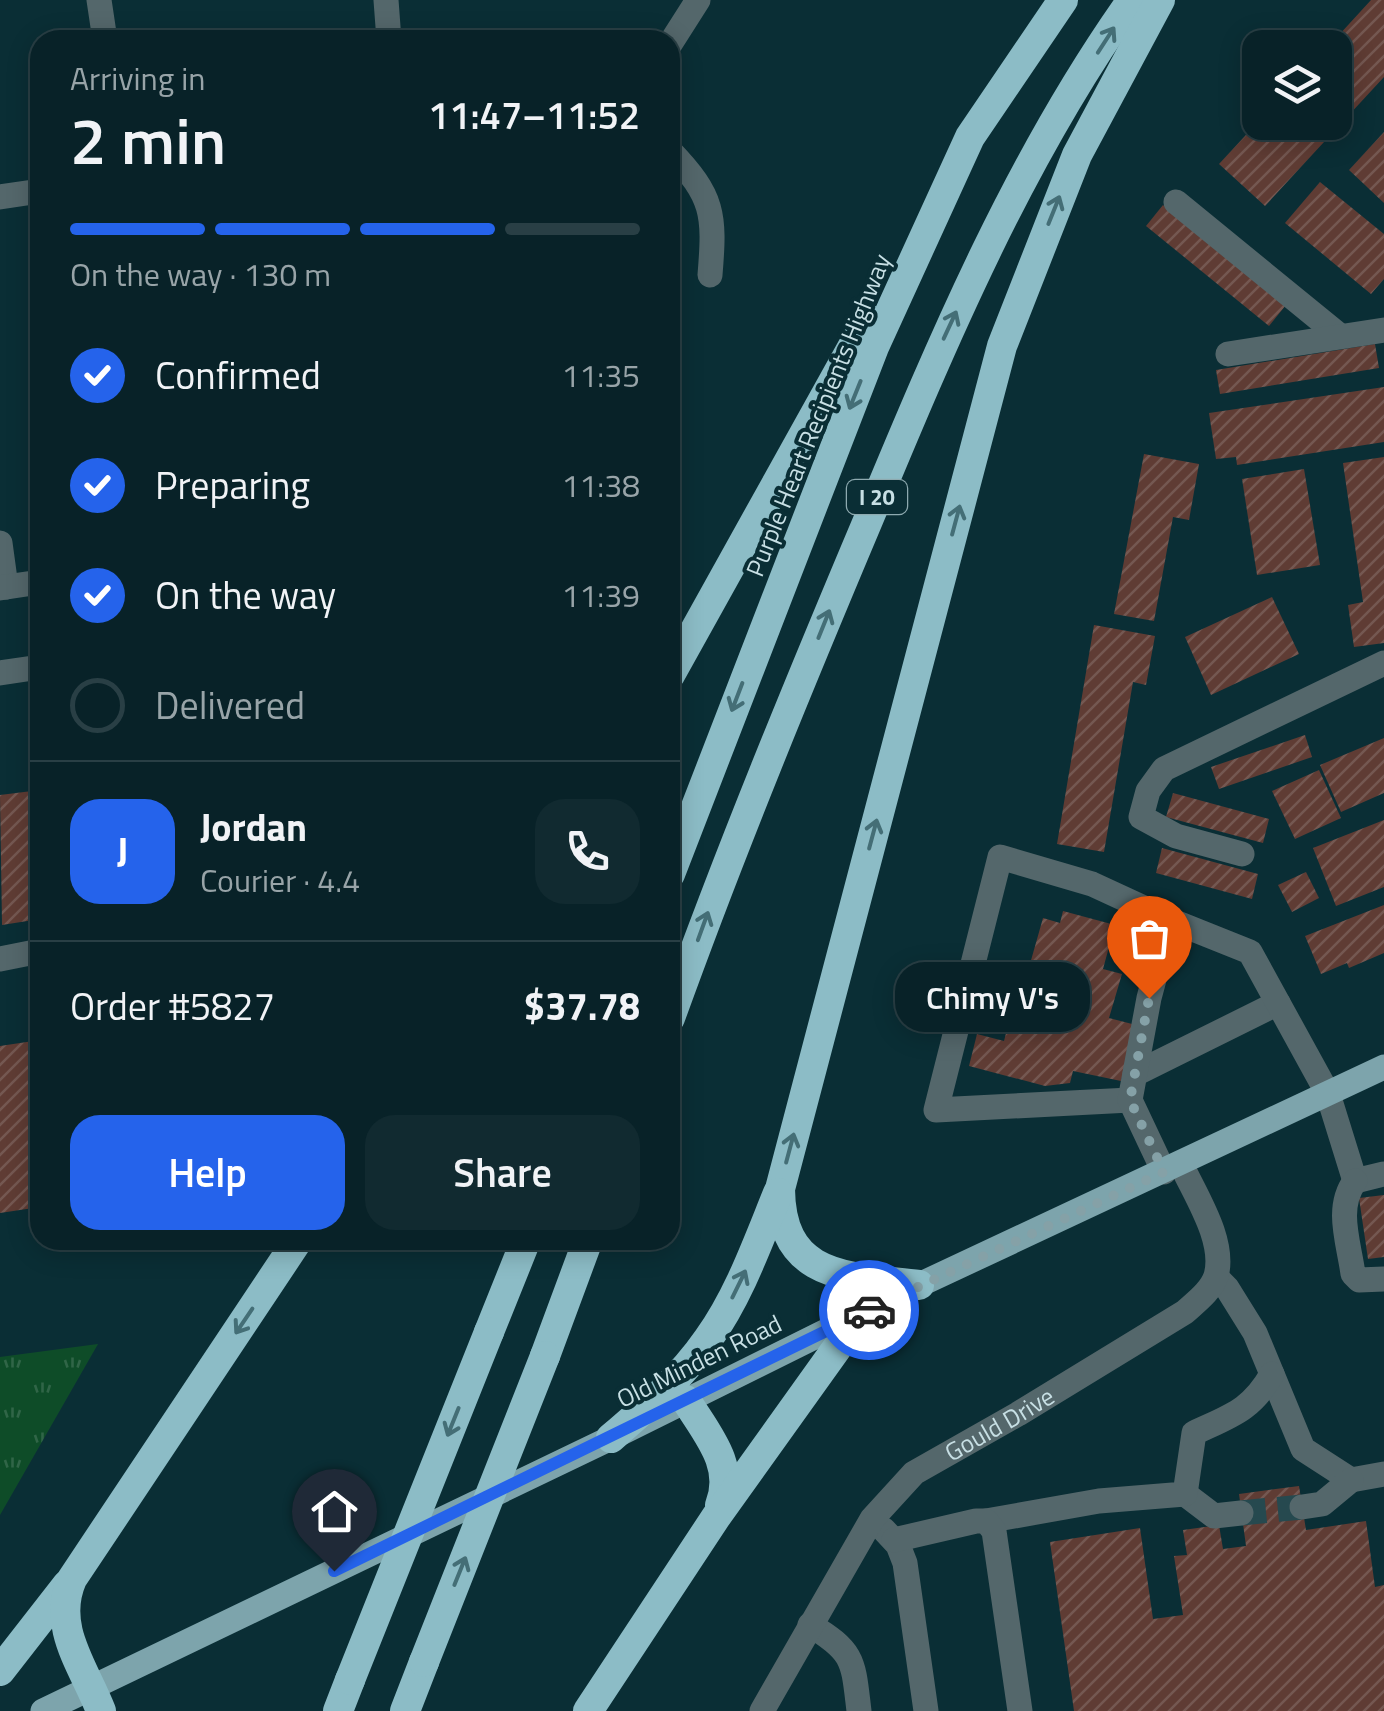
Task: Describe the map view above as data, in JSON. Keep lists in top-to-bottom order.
{
  "streets": {
    "highway": ["Purple Heart Recipients Highway", "I 20"],
    "main road": ["Old Minden Road"],
    "street": ["Gould Drive"]
  },
  "places": ["Chimy V's"],
  "page": {
    "heading": ["2 min", "Arriving in", "11:47–11:52"],
    "panel": [
      "Jordan",
      "Courier · 4.4",
      "Order #5827",
      "$37.78"
    ],
    "bar": "On the way · 130 m",
    "list": [
      ["Confirmed", "11:35"],
      ["Preparing", "11:38"],
      ["On the way", "11:39"],
      "Delivered"
    ],
    "round": "J",
    "bubble": "Chimy V's",
    "buttons": ["Help", "Share"]
  }
}
